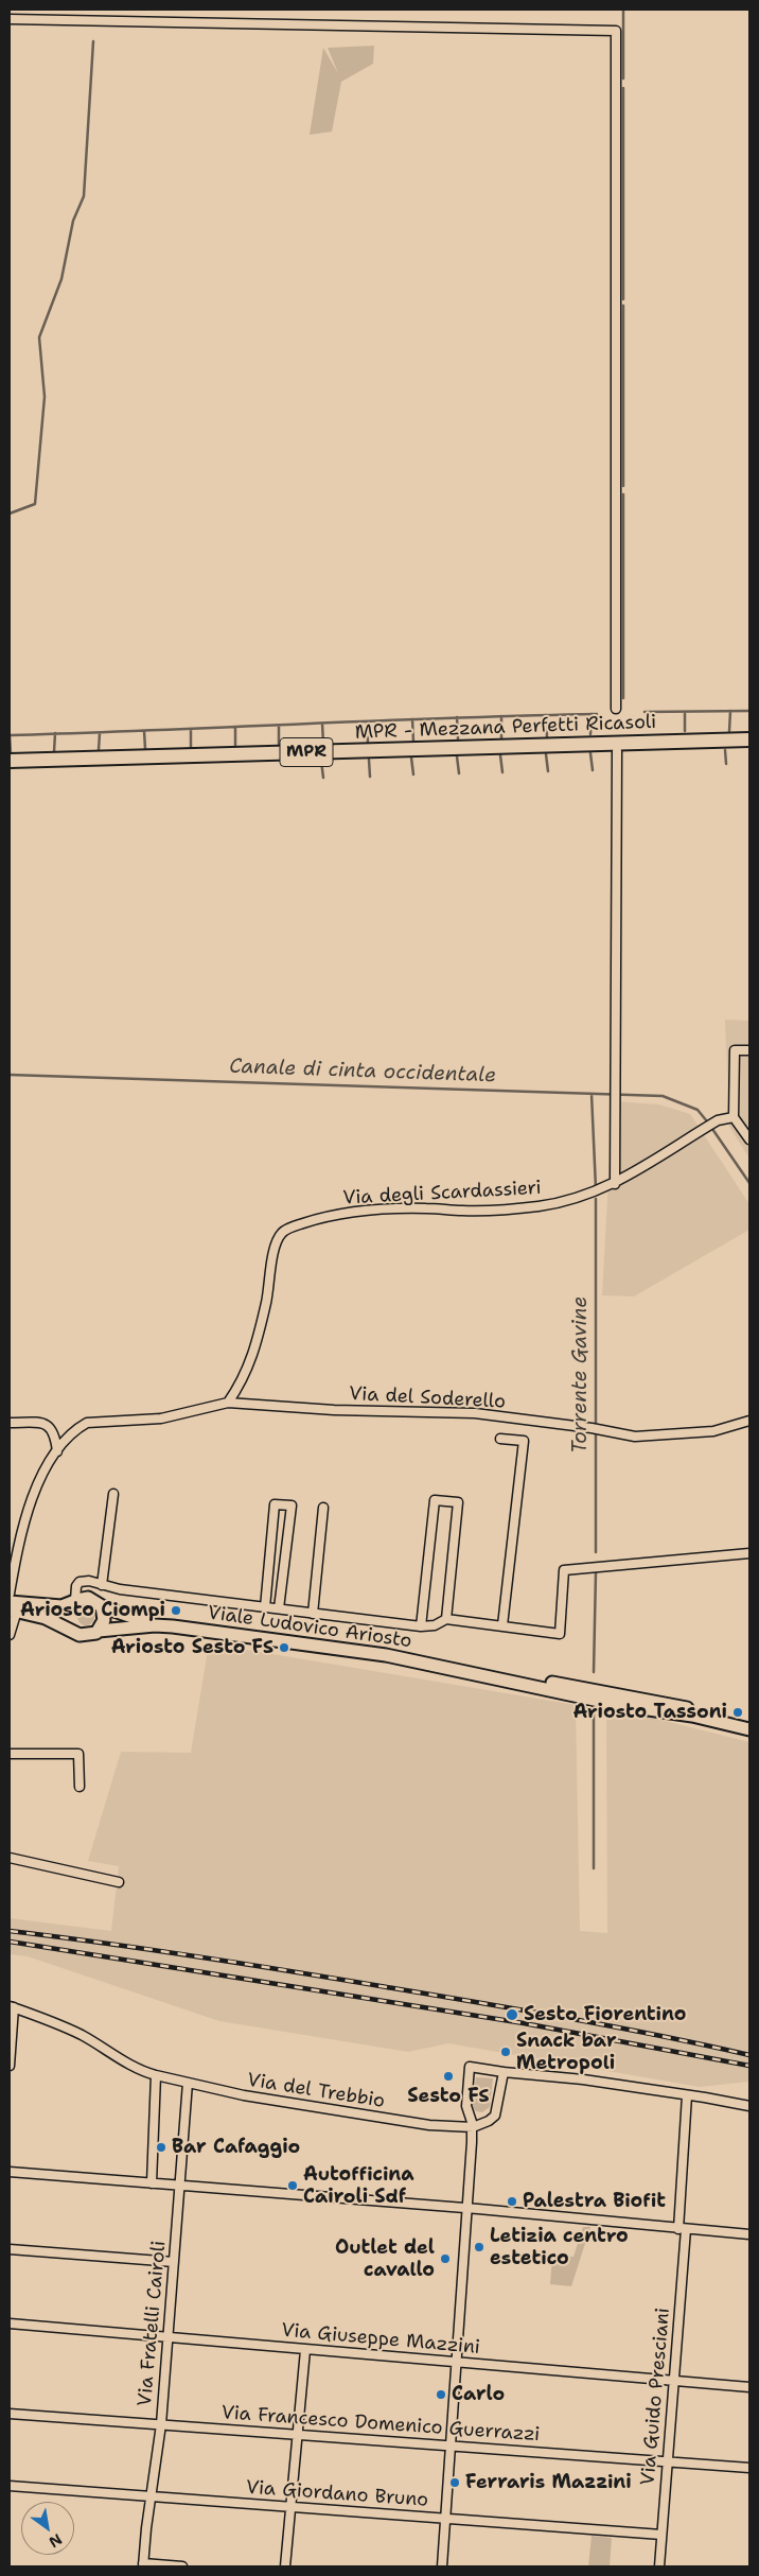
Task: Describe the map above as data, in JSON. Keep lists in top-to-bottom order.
{
  "streets": {
    "main road": ["MPR - Mezzana Perfetti Ricasoli", "MPR"],
    "street": [
      "Via degli Scardassieri",
      "Via del Soderello",
      "Viale Ludovico Ariosto",
      "Via del Trebbio",
      "Via Fratelli Cairoli",
      "Via Giuseppe Mazzini",
      "Via Guido Presciani",
      "Via Francesco Domenico Guerrazzi",
      "Via Giordano Bruno"
    ]
  },
  "crossings": [
    ["Via degli Scardassieri", "Via del Soderello"],
    ["Via del Trebbio", "Via Fratelli Cairoli"],
    ["Via Fratelli Cairoli", "Via Giuseppe Mazzini"],
    ["Via Fratelli Cairoli", "Via Francesco Domenico Guerrazzi"],
    ["Via Fratelli Cairoli", "Via Giordano Bruno"],
    ["Via Giuseppe Mazzini", "Via Guido Presciani"],
    ["Via Guido Presciani", "Via Francesco Domenico Guerrazzi"],
    ["Via Guido Presciani", "Via Giordano Bruno"]
  ],
  "water": ["Canale di cinta occidentale", "Torrente Gavine"],
  "places": [
    "Ariosto Ciompi",
    "Ariosto Sesto FS",
    "Ariosto Tassoni",
    "Sesto Fiorentino",
    "Snack bar Metropoli",
    "Sesto FS",
    "Bar Cafaggio",
    "Autofficina Cairoli Sdf",
    "Palestra Biofit",
    "Letizia centro estetico",
    "Outlet del cavallo",
    "Carlo",
    "Ferraris Mazzini"
  ],
  "north": "bottom right"
}
